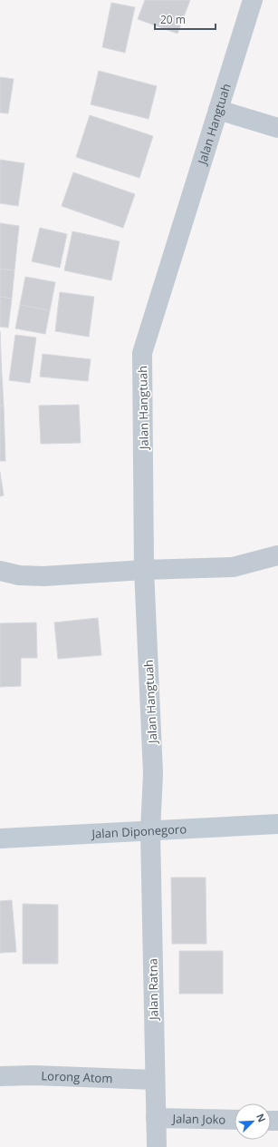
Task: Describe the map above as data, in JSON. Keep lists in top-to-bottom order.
{
  "streets": {
    "street": [
      "Jalan Hangtuah",
      "Jalan Diponegoro",
      "Jalan Ratna",
      "Lorong Atom",
      "Jalan Joko"
    ]
  },
  "crossings": [
    ["Jalan Hangtuah", "Jalan Diponegoro"],
    ["Jalan Hangtuah", "Jalan Ratna"],
    ["Jalan Diponegoro", "Jalan Ratna"],
    ["Jalan Ratna", "Lorong Atom"],
    ["Jalan Ratna", "Jalan Joko"]
  ],
  "scale_bar": "20 m",
  "north": "top right"
}
